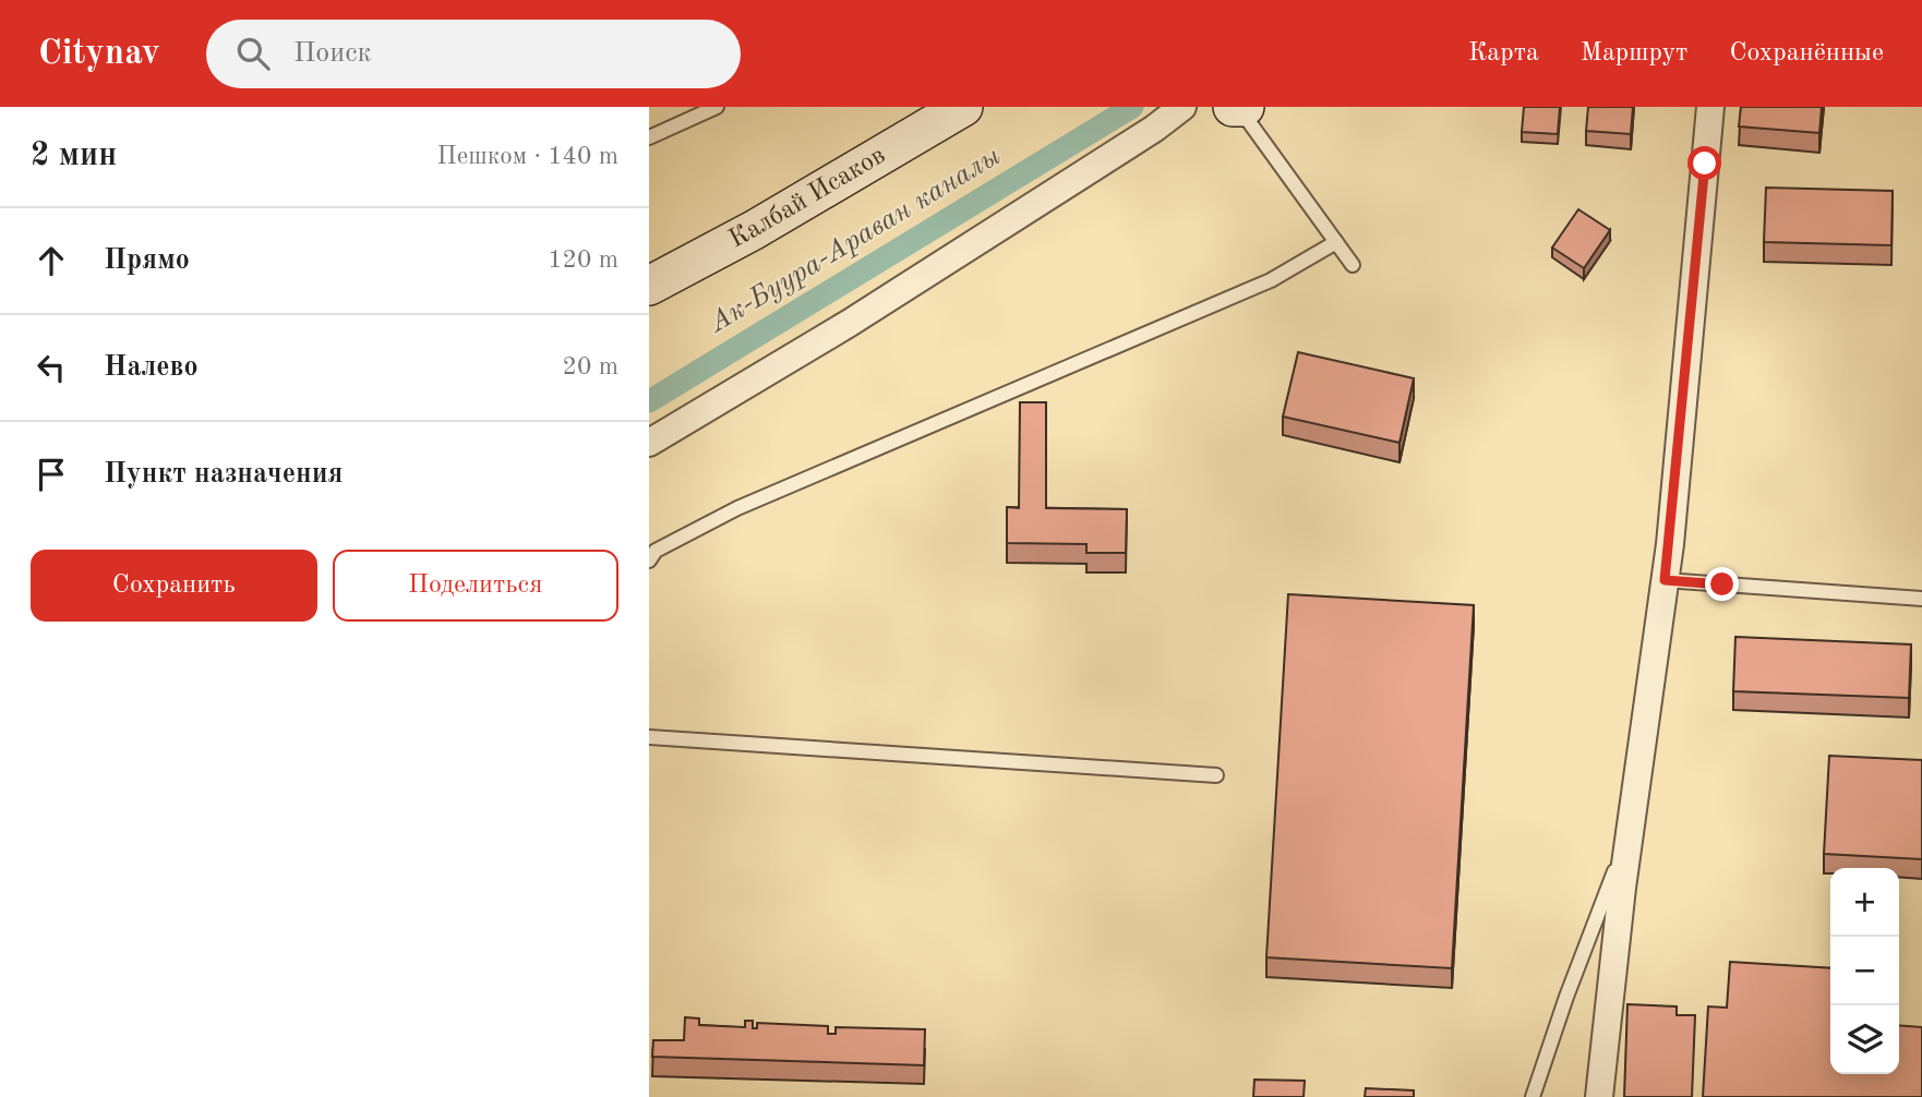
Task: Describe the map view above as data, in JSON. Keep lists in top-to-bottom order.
{
  "streets": {
    "main road": ["Калбай Исаков"]
  },
  "water": ["Ак-Буура-Араван каналы"],
  "page": {
    "header": "Citynav",
    "search": "Поиск",
    "nav": ["Карта", "Маршрут", "Сохранённые"],
    "heading": ["2 мин", "Пешком · 140 m"],
    "list": [
      ["Прямо", "120 m"],
      ["Налево", "20 m"],
      "Пункт назначения"
    ],
    "buttons": ["Сохранить", "Поделиться"],
    "map_buttons": ["+", "−"]
  }
}
